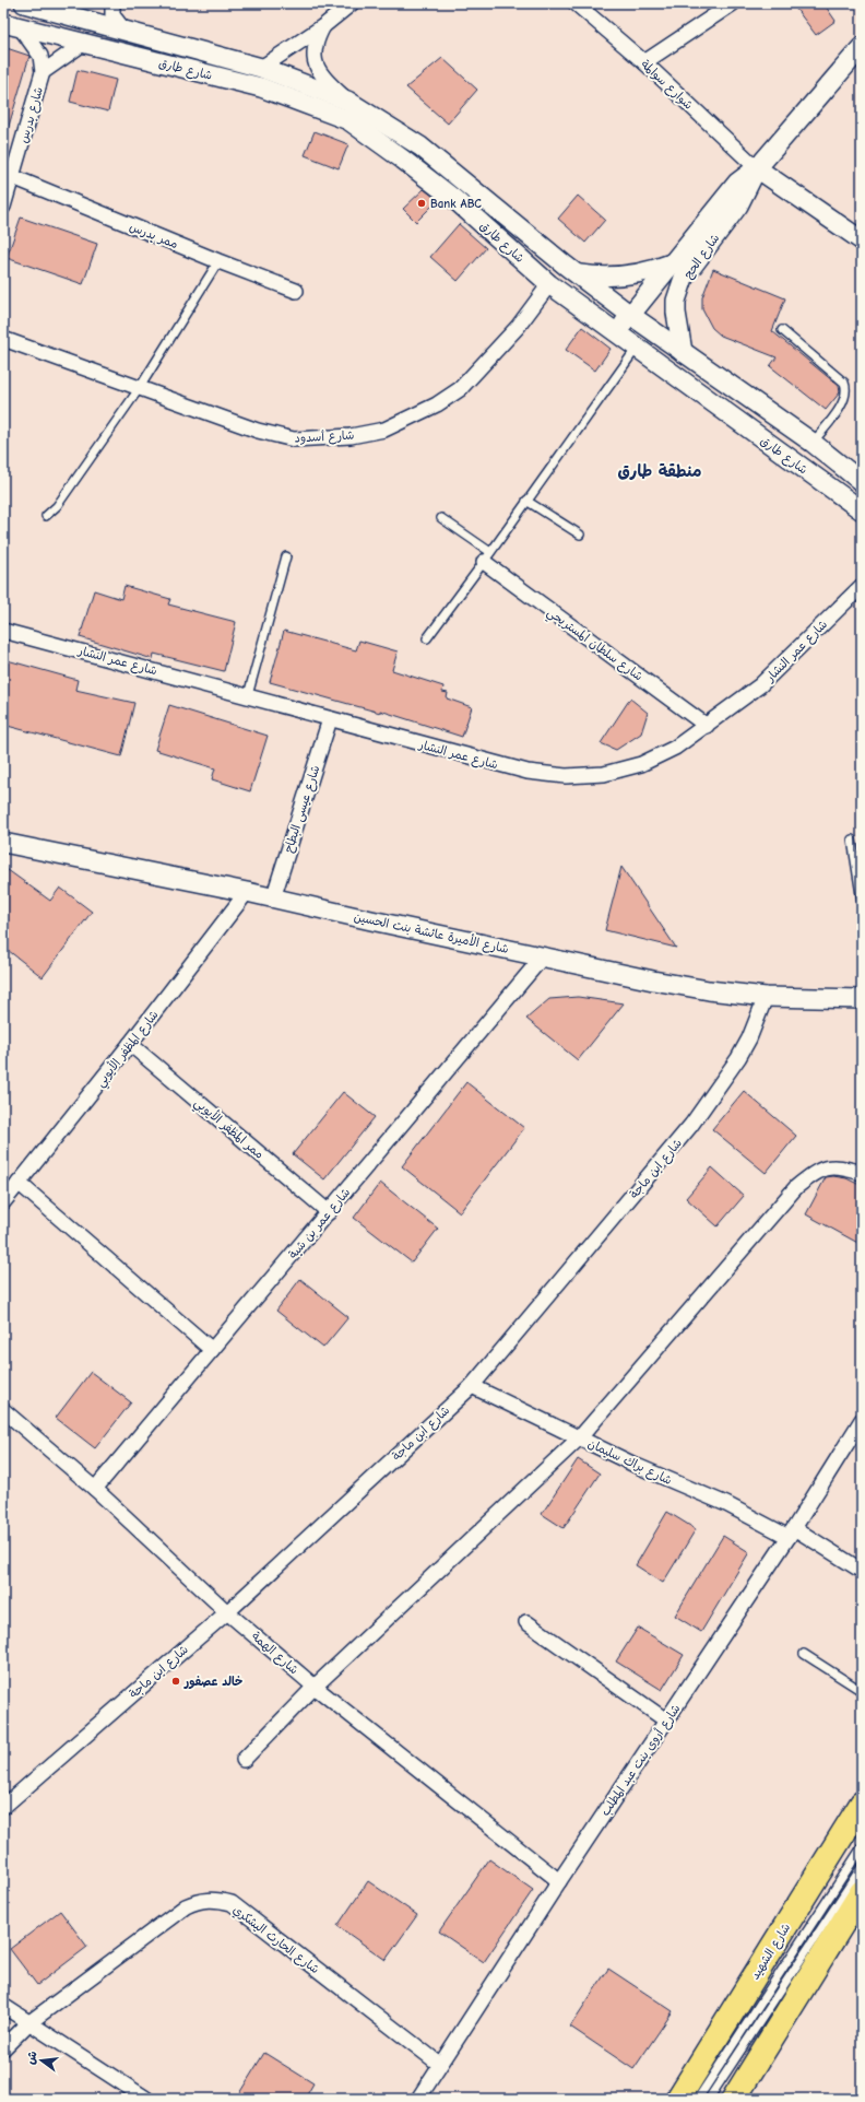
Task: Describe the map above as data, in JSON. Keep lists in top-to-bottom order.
{
  "streets": {
    "highway": ["شارع الشهيد"],
    "street": [
      "شارع طارق",
      "شوارع سوالمة",
      "شارع بدرس",
      "ممر بدرس",
      "شارع الحج",
      "شارع أسدود",
      "شارع سلطان المستريحي",
      "شارع عمر النشار",
      "شارع عيسى البطاح",
      "شارع الأميرة عائشة بنت الحسين",
      "شارع المظفر الأيوبي",
      "ممر المظفر الأيوبي",
      "شارع ابن ماجة",
      "شارع عمر بن شبة",
      "شارع براك سليمان",
      "شارع الهمة",
      "شارع أروى بنت عبد المطلب",
      "شارع الحارث اليشكري"
    ]
  },
  "crossings": [
    ["شارع طارق", "شارع بدرس"],
    ["شارع طارق", "شارع الحج"],
    ["شارع طارق", "شارع أسدود"],
    ["شوارع سوالمة", "شارع الحج"],
    ["شارع بدرس", "ممر بدرس"],
    ["شارع سلطان المستريحي", "شارع عمر النشار"],
    ["شارع عمر النشار", "شارع عيسى البطاح"],
    ["شارع عيسى البطاح", "شارع الأميرة عائشة بنت الحسين"],
    ["شارع الأميرة عائشة بنت الحسين", "شارع المظفر الأيوبي"],
    ["شارع الأميرة عائشة بنت الحسين", "شارع ابن ماجة"],
    ["شارع الأميرة عائشة بنت الحسين", "شارع عمر بن شبة"],
    ["شارع المظفر الأيوبي", "ممر المظفر الأيوبي"],
    ["ممر المظفر الأيوبي", "شارع عمر بن شبة"],
    ["شارع ابن ماجة", "شارع براك سليمان"],
    ["شارع ابن ماجة", "شارع الهمة"],
    ["شارع عمر بن شبة", "شارع الهمة"],
    ["شارع براك سليمان", "شارع أروى بنت عبد المطلب"],
    ["شارع الهمة", "شارع أروى بنت عبد المطلب"],
    ["شارع أروى بنت عبد المطلب", "شارع الحارث اليشكري"]
  ],
  "districts": ["منطقة طارق"],
  "places": ["Bank ABC", "خالد عصفور"],
  "north": "left"
}
